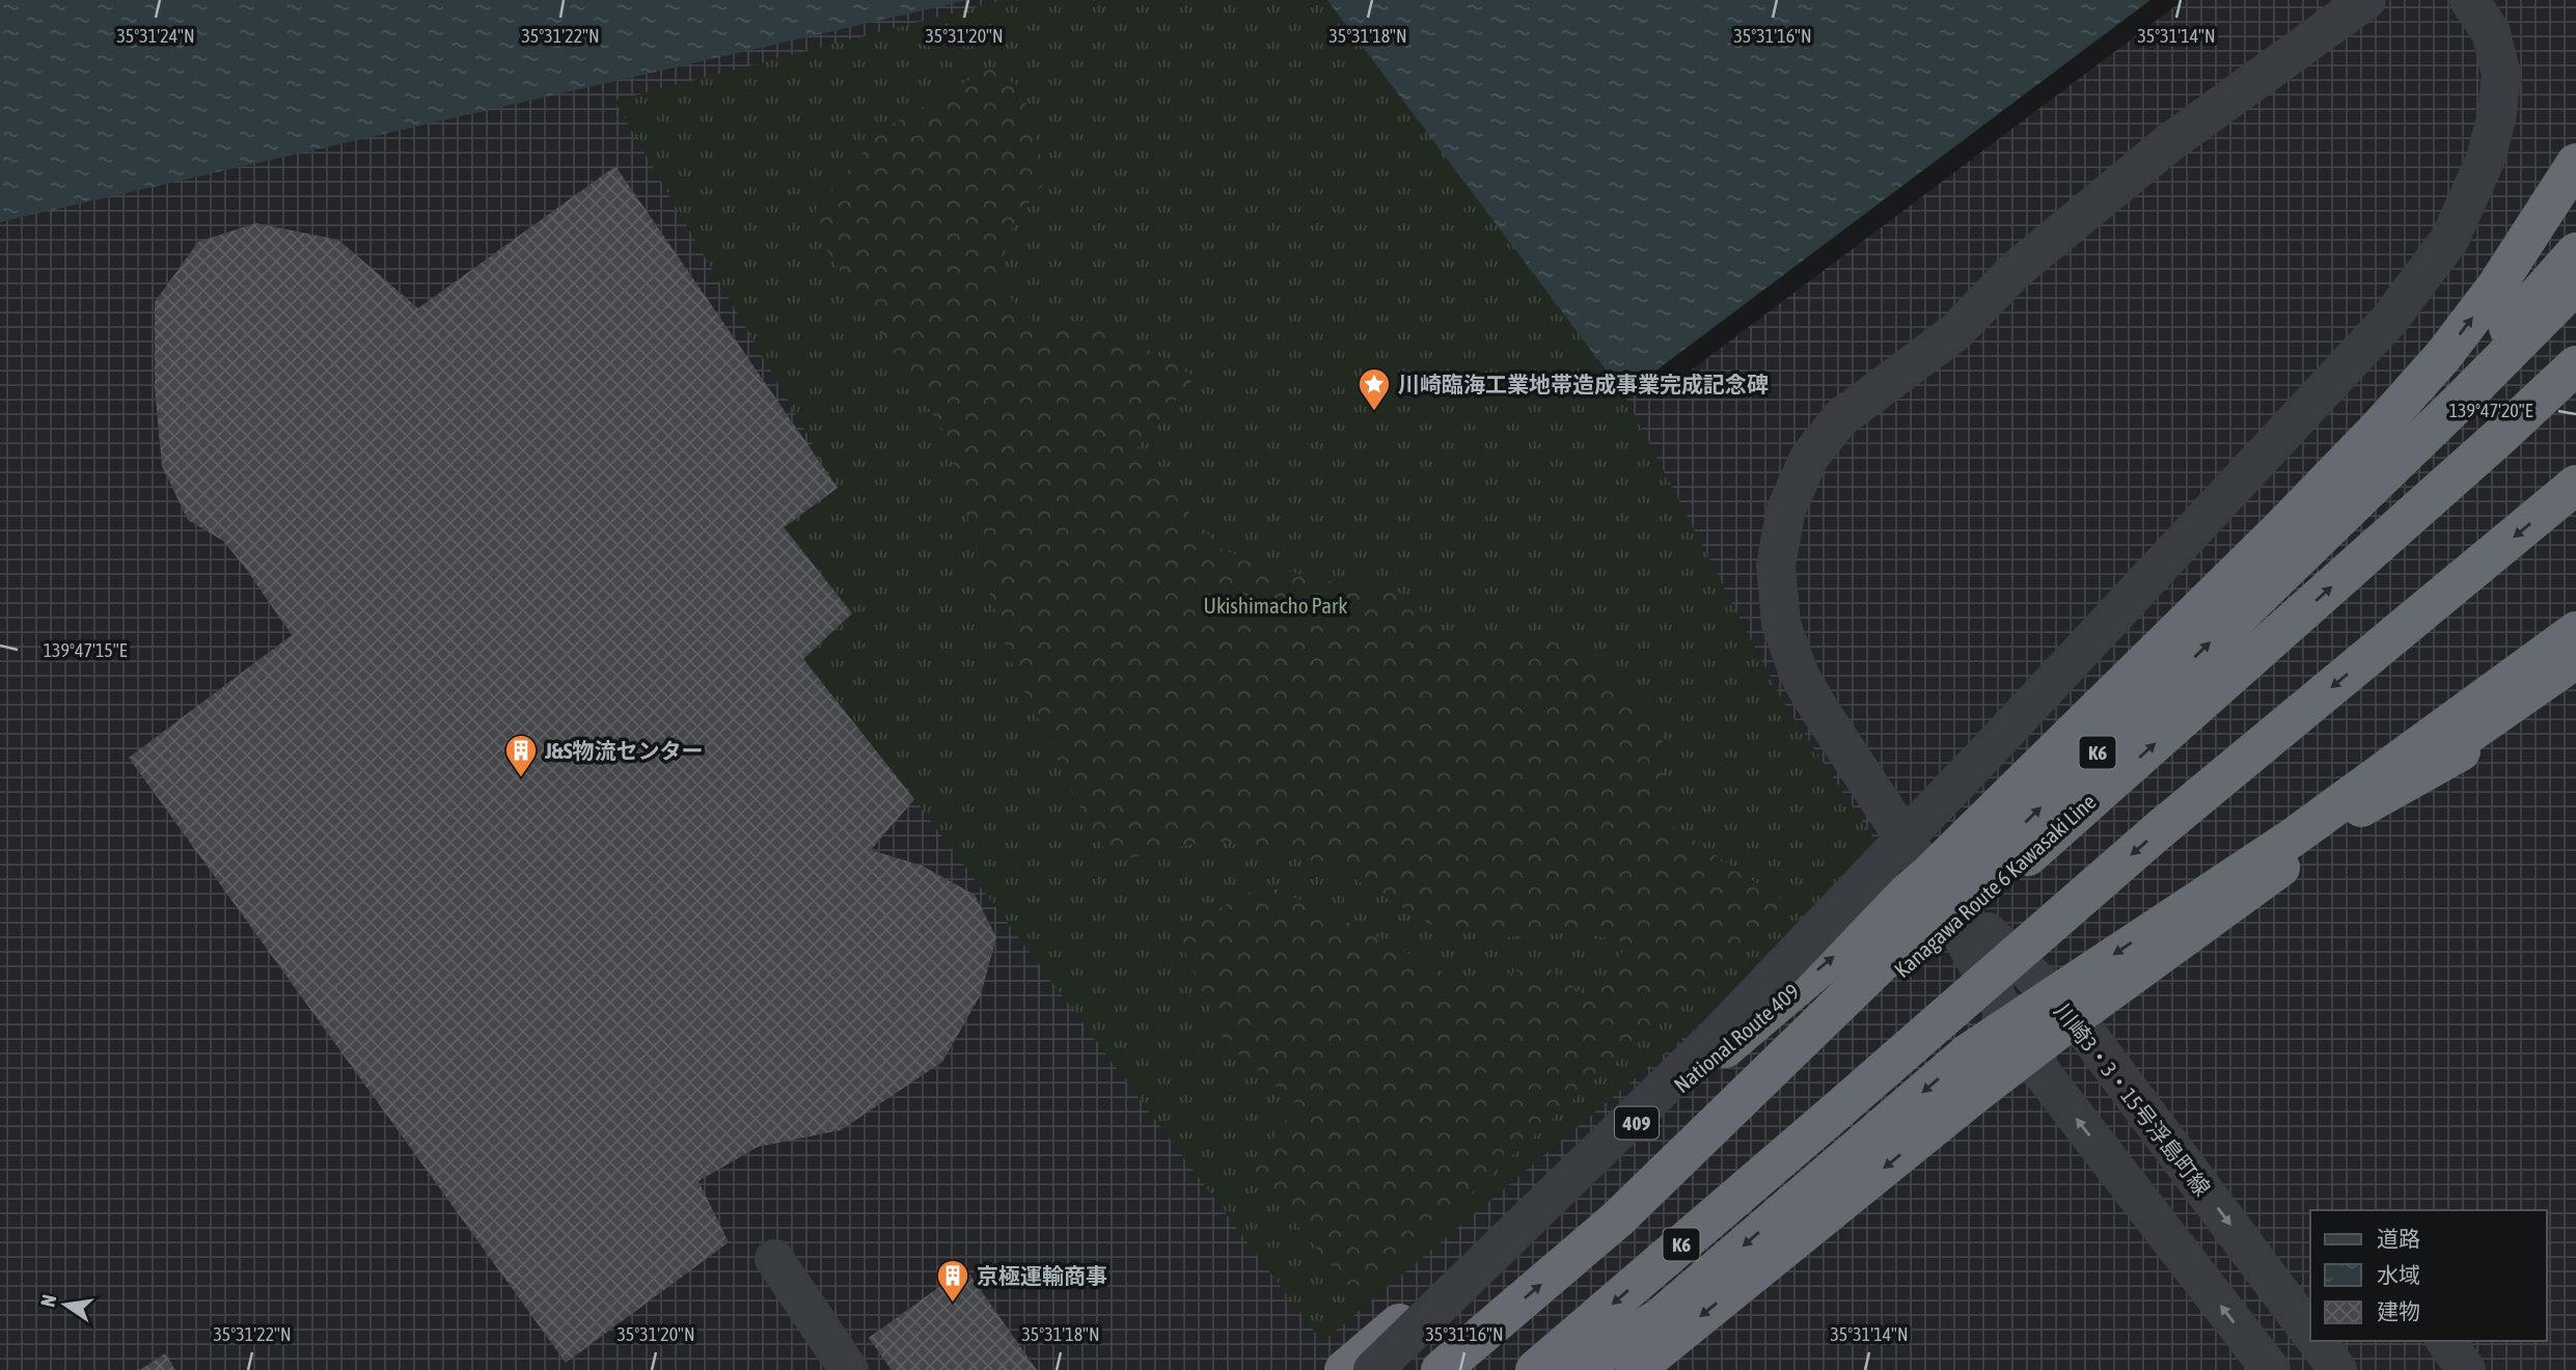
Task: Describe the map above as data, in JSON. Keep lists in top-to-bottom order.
{
  "streets": {
    "highway": [
      "K6",
      "Kanagawa Route 6 Kawasaki Line",
      "National Route 409",
      "409"
    ],
    "street": ["川崎3・3・15号浮島町線"]
  },
  "crossings": [
    ["K6", "Kanagawa Route 6 Kawasaki Line"],
    ["National Route 409", "川崎3・3・15号浮島町線"]
  ],
  "parks": ["Ukishimacho Park"],
  "places": {
    "place": ["川崎臨海工業地帯造成事業完成記念碑"],
    "building": ["J&S物流センター", "京極運輸商事"]
  },
  "legend": ["道路", "水域", "建物"],
  "north": "left",
  "coordinates": [
    "35°31'24\"N",
    "35°31'22\"N",
    "35°31'20\"N",
    "35°31'18\"N",
    "35°31'16\"N",
    "35°31'14\"N",
    "139°47'20\"E",
    "139°47'15\"E"
  ]
}
